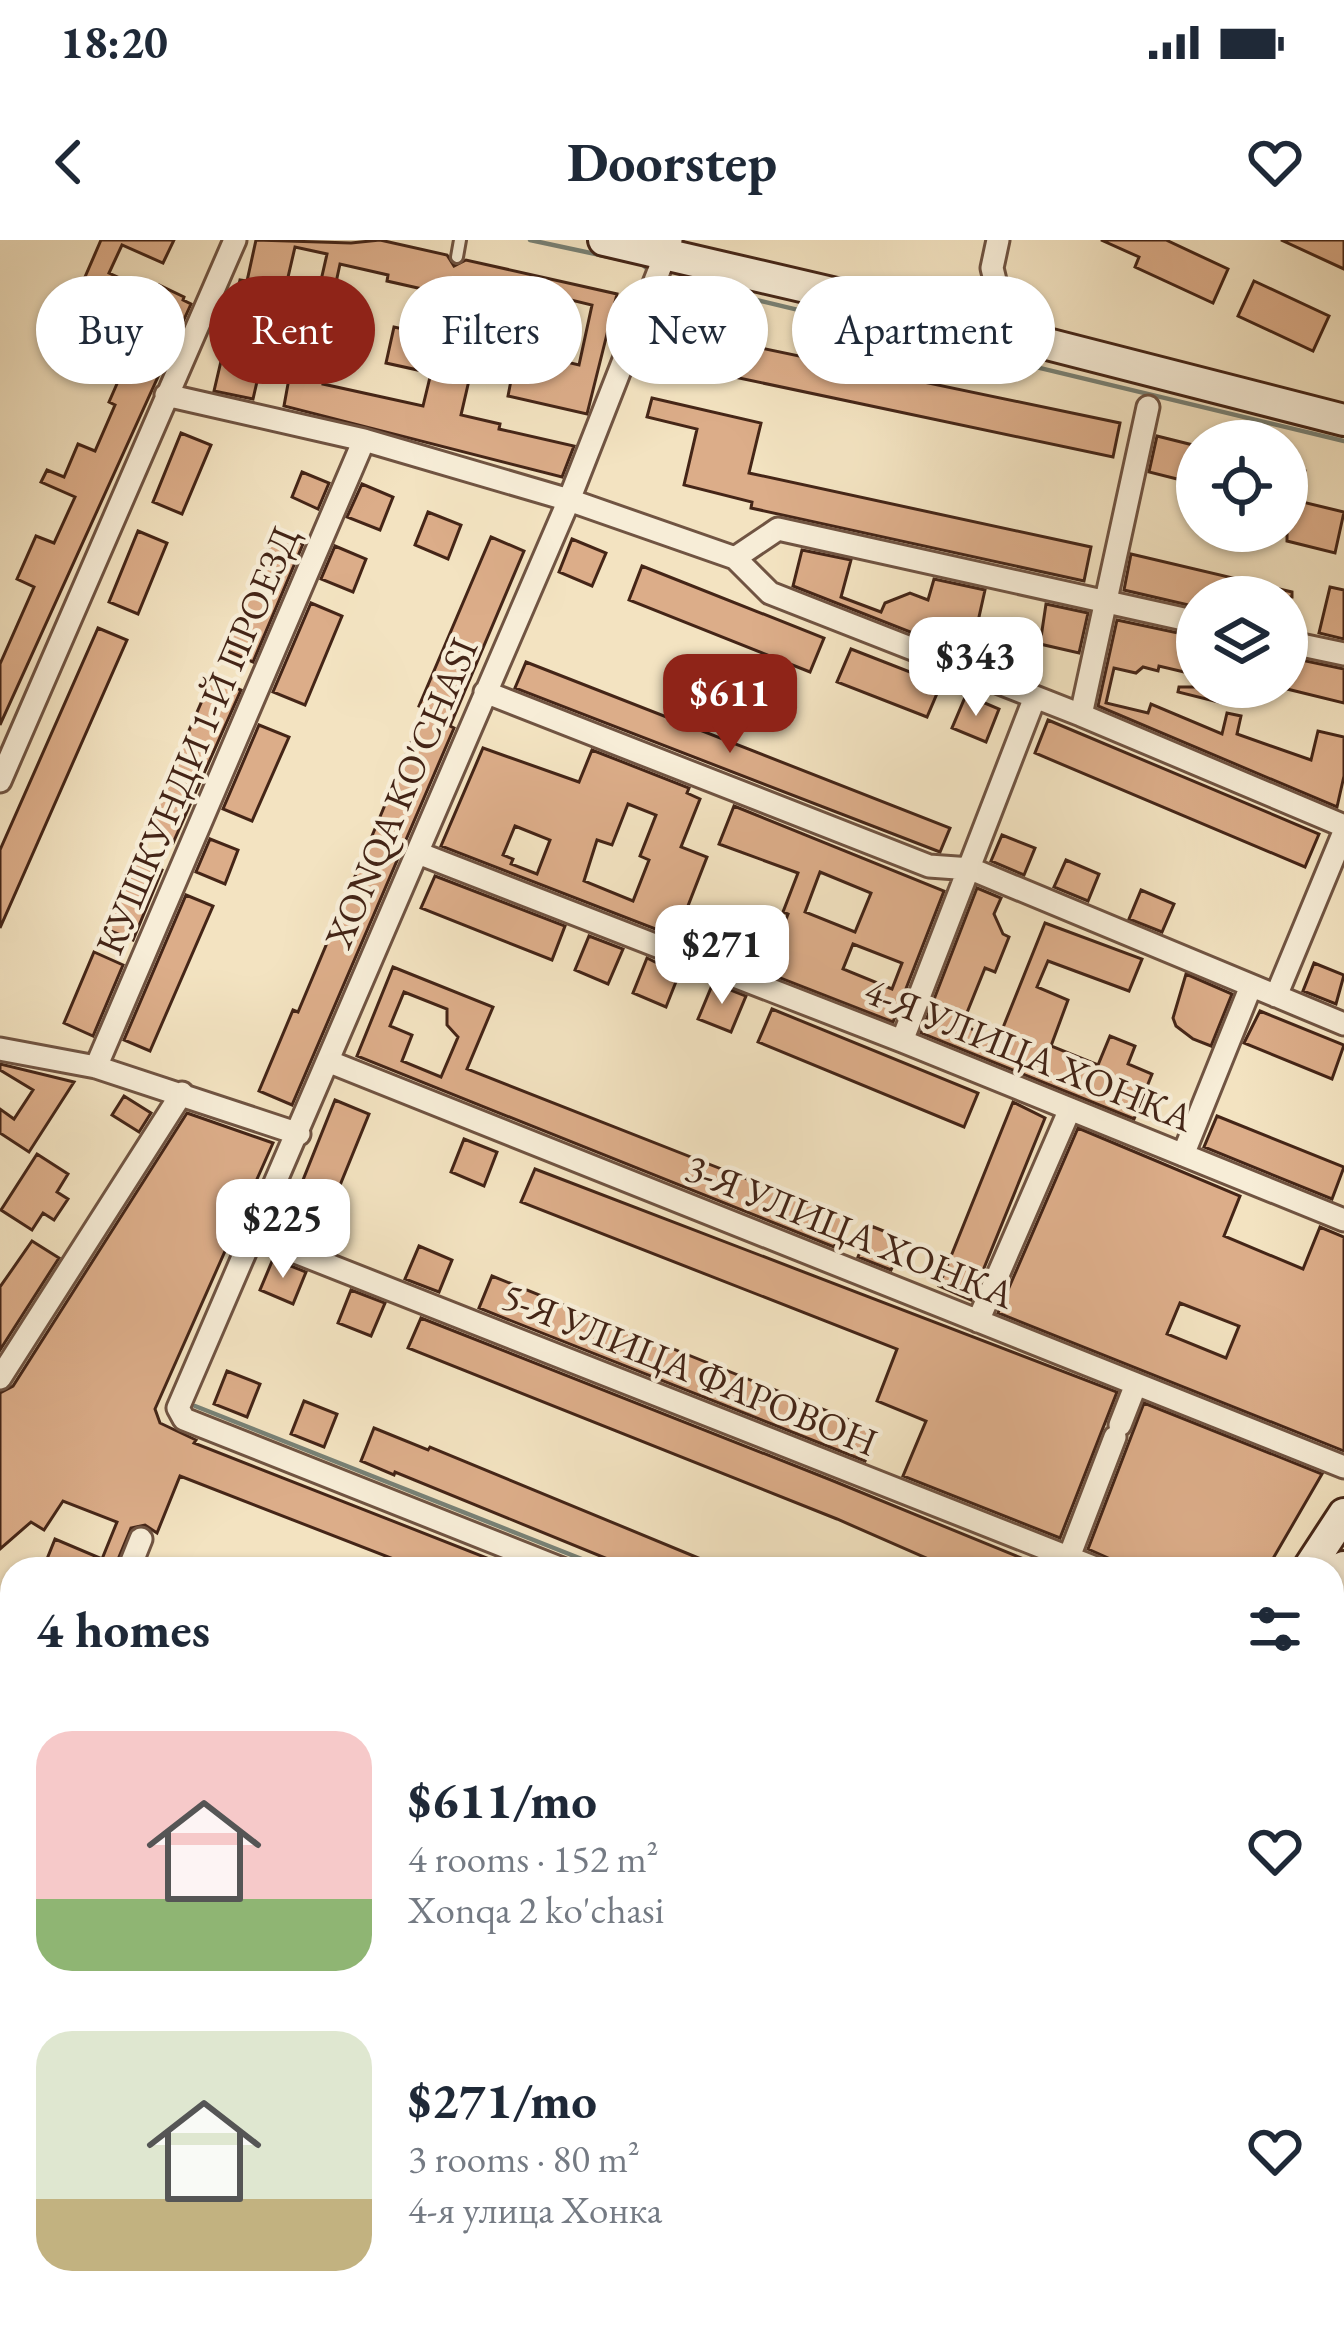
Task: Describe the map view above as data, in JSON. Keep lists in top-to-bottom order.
{
  "streets": {
    "street": [
      "КУШКУНДИ 1-Й ПРОЕЗД",
      "XONQA KO'CHASI",
      "4-Я УЛИЦА ХОНКА",
      "3-Я УЛИЦА ХОНКА",
      "5-Я УЛИЦА ФАРОВОН"
    ]
  },
  "crossings": [
    ["XONQA KO'CHASI", "4-Я УЛИЦА ХОНКА"],
    ["XONQA KO'CHASI", "3-Я УЛИЦА ХОНКА"],
    ["XONQA KO'CHASI", "5-Я УЛИЦА ФАРОВОН"]
  ],
  "page": {
    "status": "18:20",
    "header": "Doorstep",
    "chip": [
      "Buy",
      "Rent",
      "Filters",
      "New",
      "Apartment"
    ],
    "price": [
      "$343",
      "$611",
      "$271",
      "$225"
    ],
    "heading": "4 homes",
    "list": [
      {
        "name": "$611/mo",
        "note": "4 rooms · 152 m² · Xonqa 2 ko'chasi"
      },
      {
        "name": "$271/mo",
        "note": "3 rooms · 80 m² · 4-я улица Хонка"
      }
    ]
  }
}
